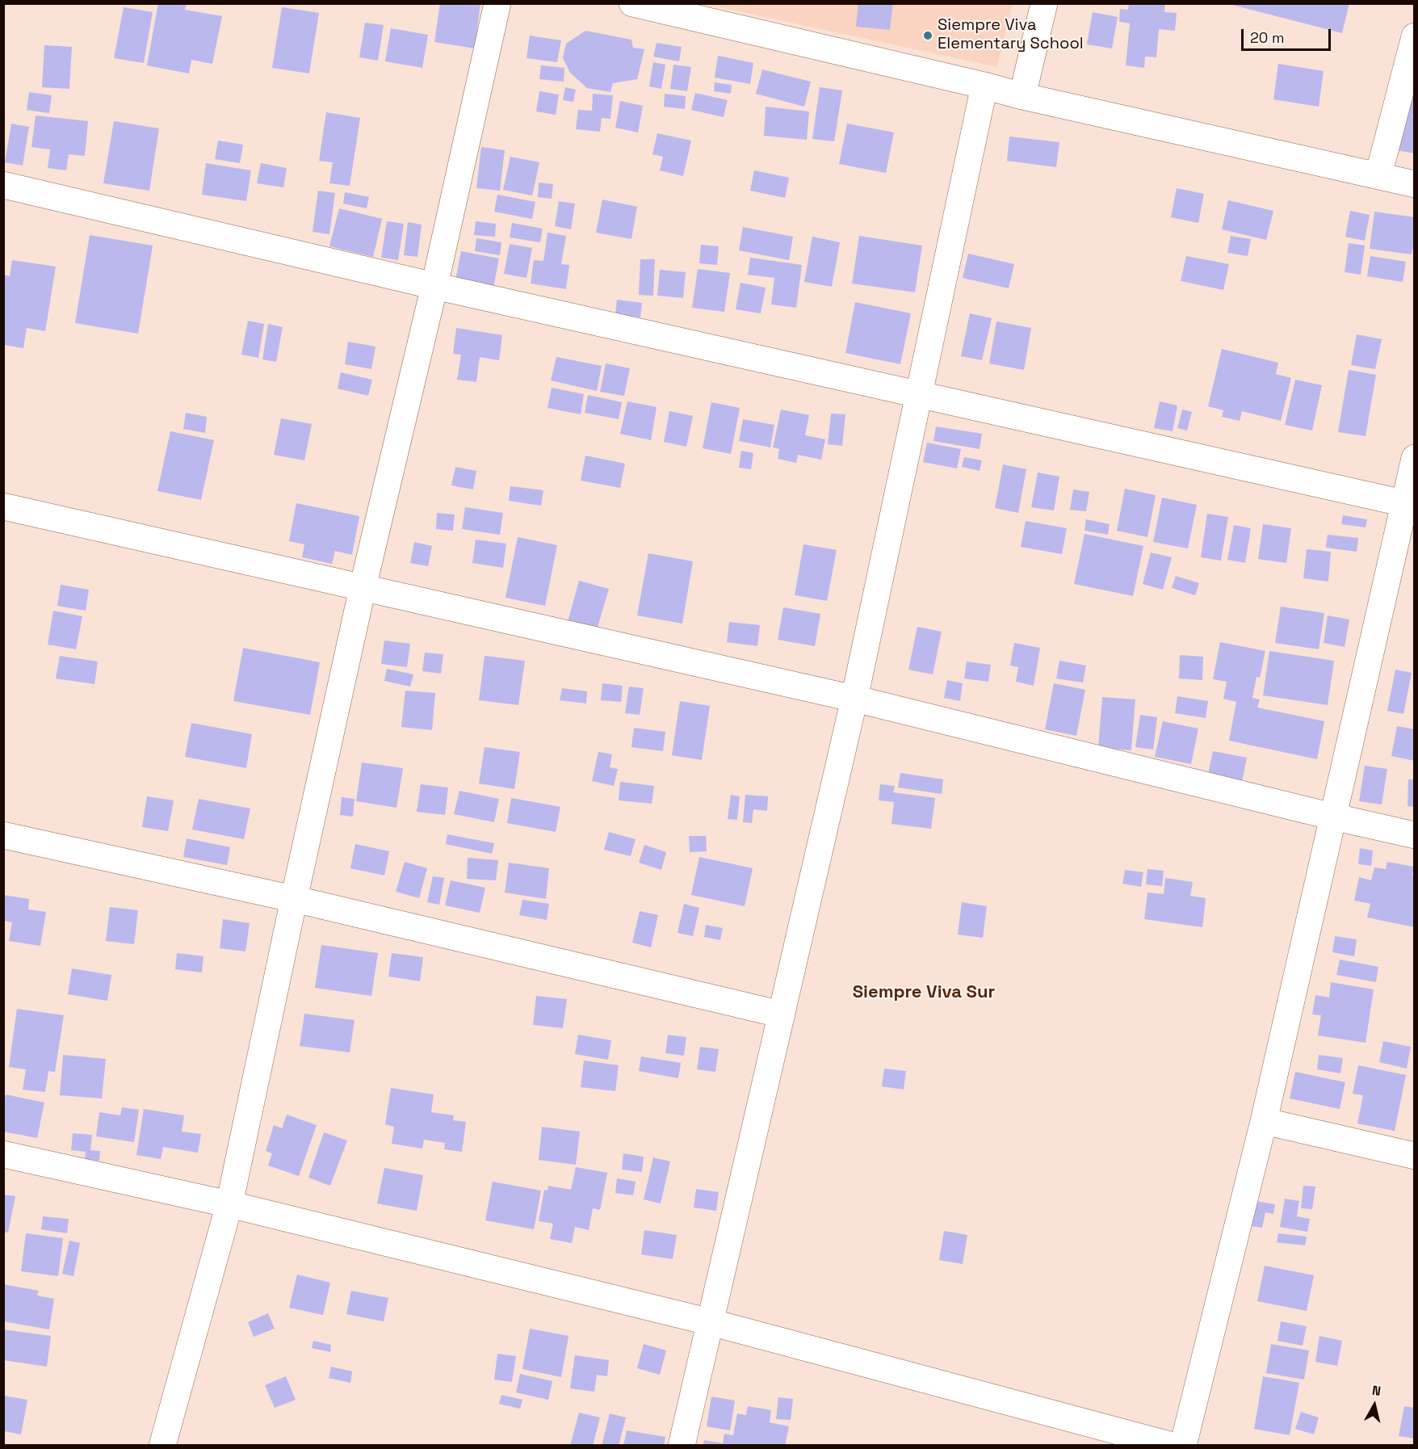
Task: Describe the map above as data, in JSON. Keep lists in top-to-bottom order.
{
  "districts": ["Siempre Viva Sur"],
  "places": ["Siempre Viva Elementary School"],
  "scale_bar": "20 m",
  "north": "top"
}
